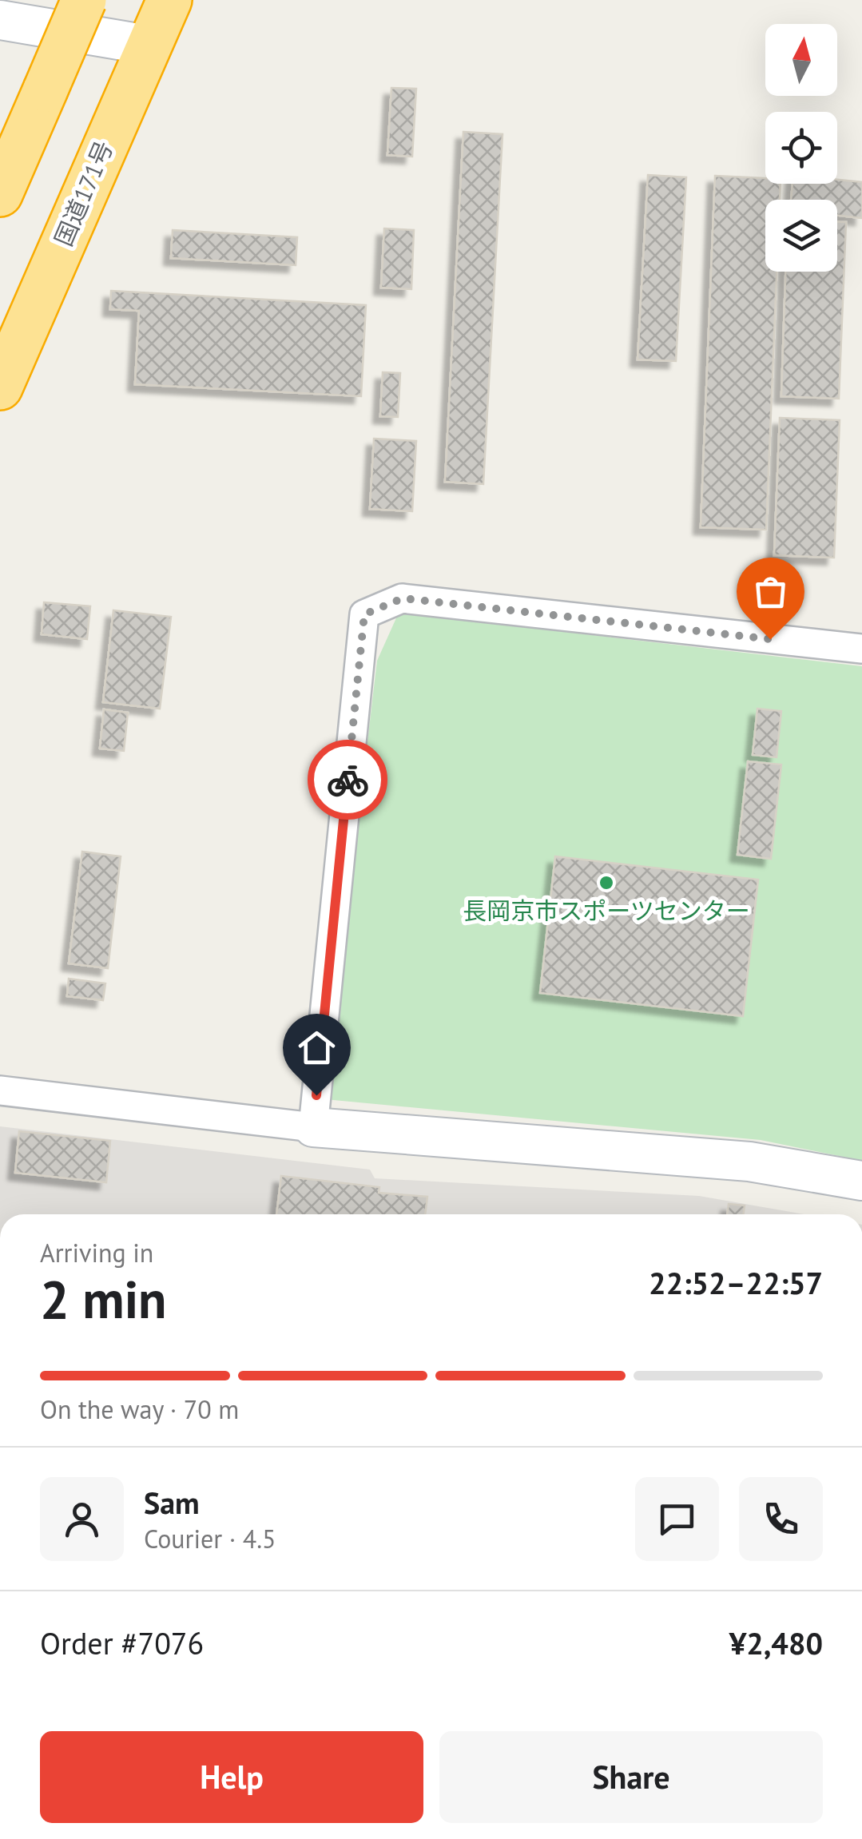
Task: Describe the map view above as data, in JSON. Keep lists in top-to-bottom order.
{
  "streets": {
    "highway": ["国道171号"]
  },
  "places": ["長岡京市スポーツセンター"],
  "north": "top",
  "page": {
    "heading": ["2 min", "Arriving in", "22:52–22:57"],
    "panel": [
      "Sam",
      "Courier · 4.5",
      "Order #7076",
      "¥2,480"
    ],
    "bar": "On the way · 70 m",
    "buttons": ["Help", "Share"]
  }
}
